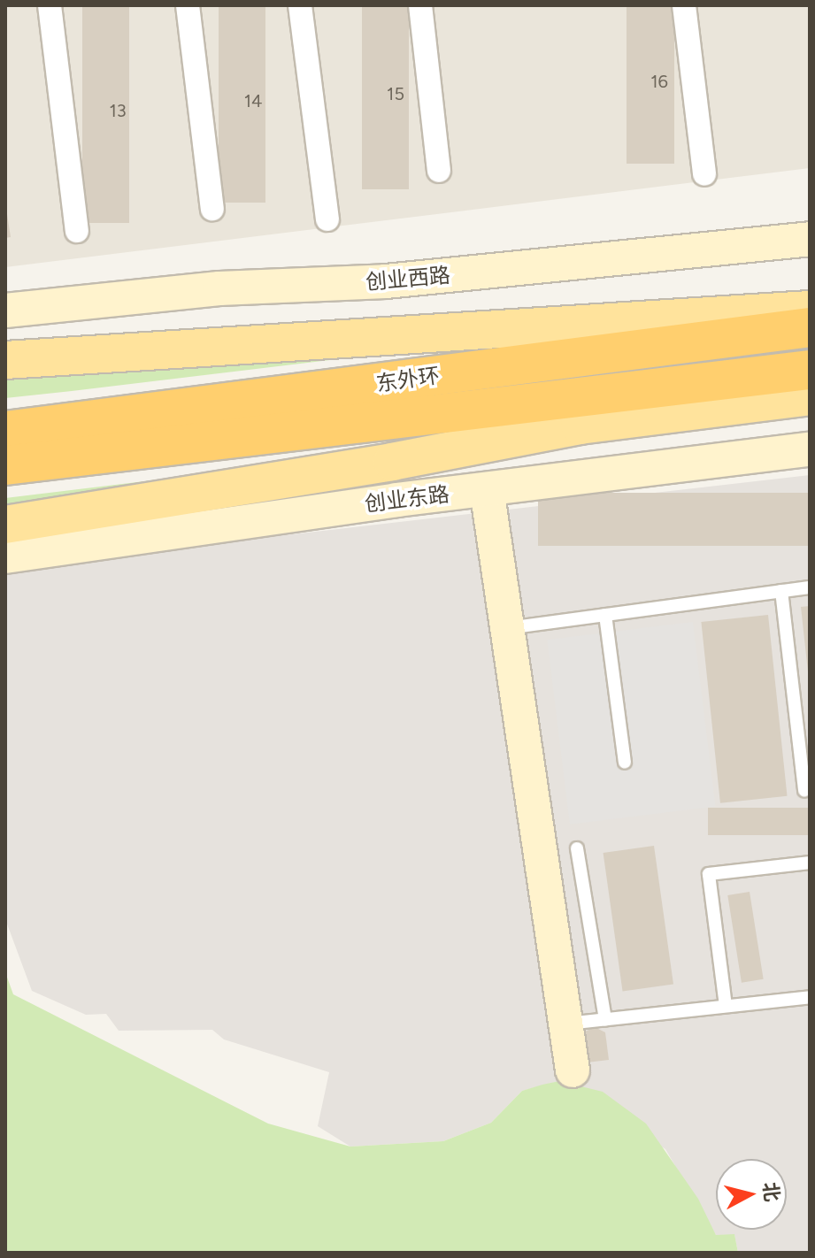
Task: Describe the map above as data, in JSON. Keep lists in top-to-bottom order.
{
  "streets": {
    "highway": ["东外环"],
    "street": ["创业西路", "创业东路"]
  },
  "house_numbers": [
    "16",
    "15",
    "14",
    "13"
  ],
  "north": "right"
}
